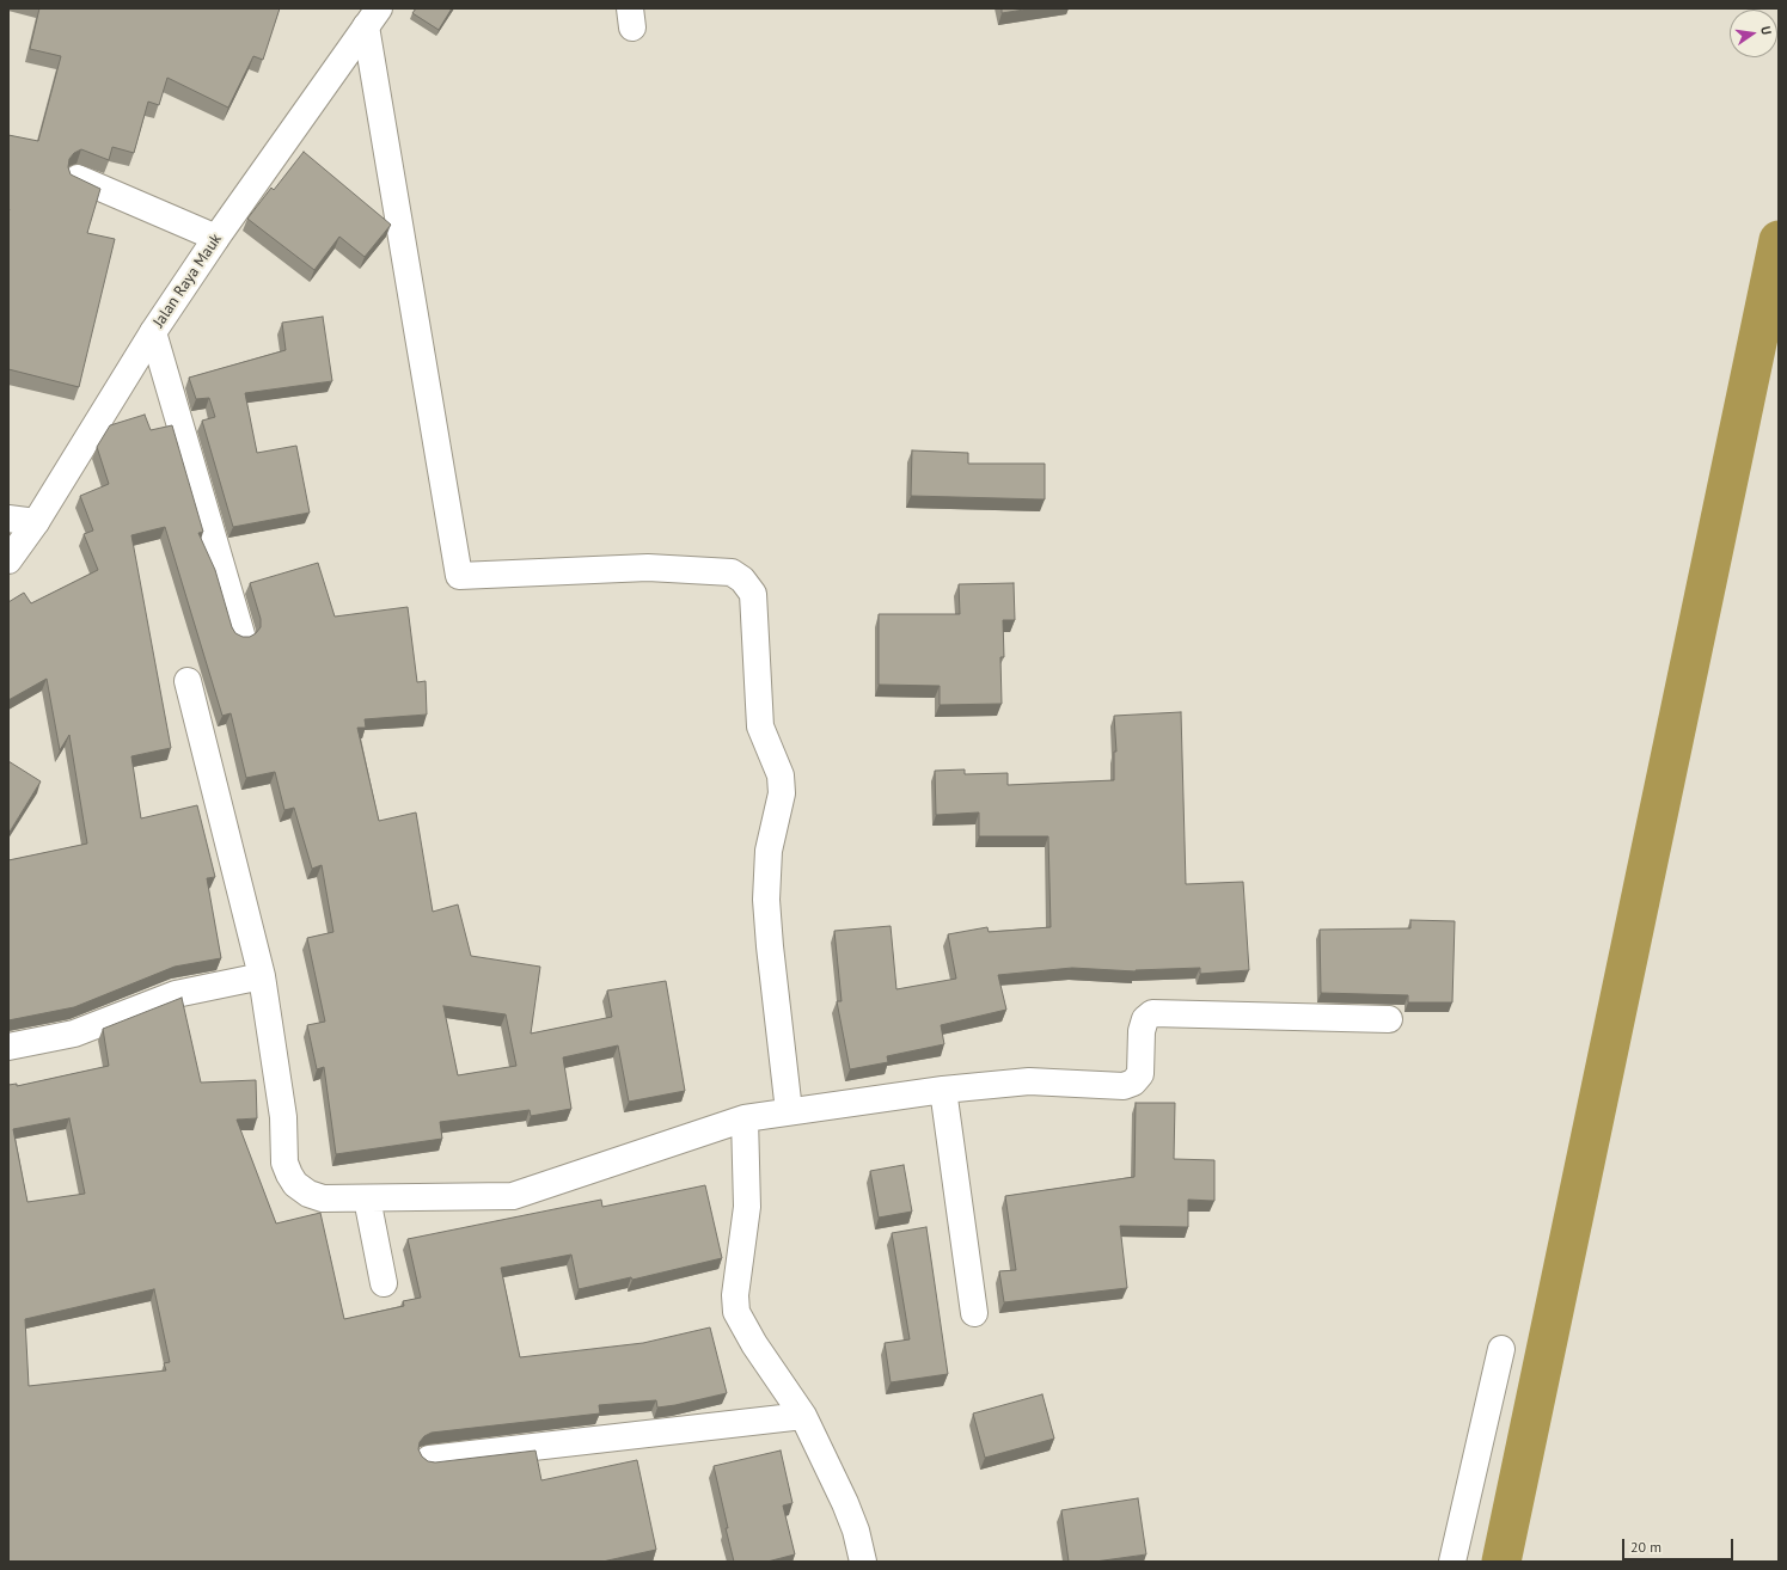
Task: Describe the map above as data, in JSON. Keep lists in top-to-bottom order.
{
  "streets": {
    "street": ["Jalan Raya Mauk"]
  },
  "scale_bar": "20 m",
  "north": "right"
}
